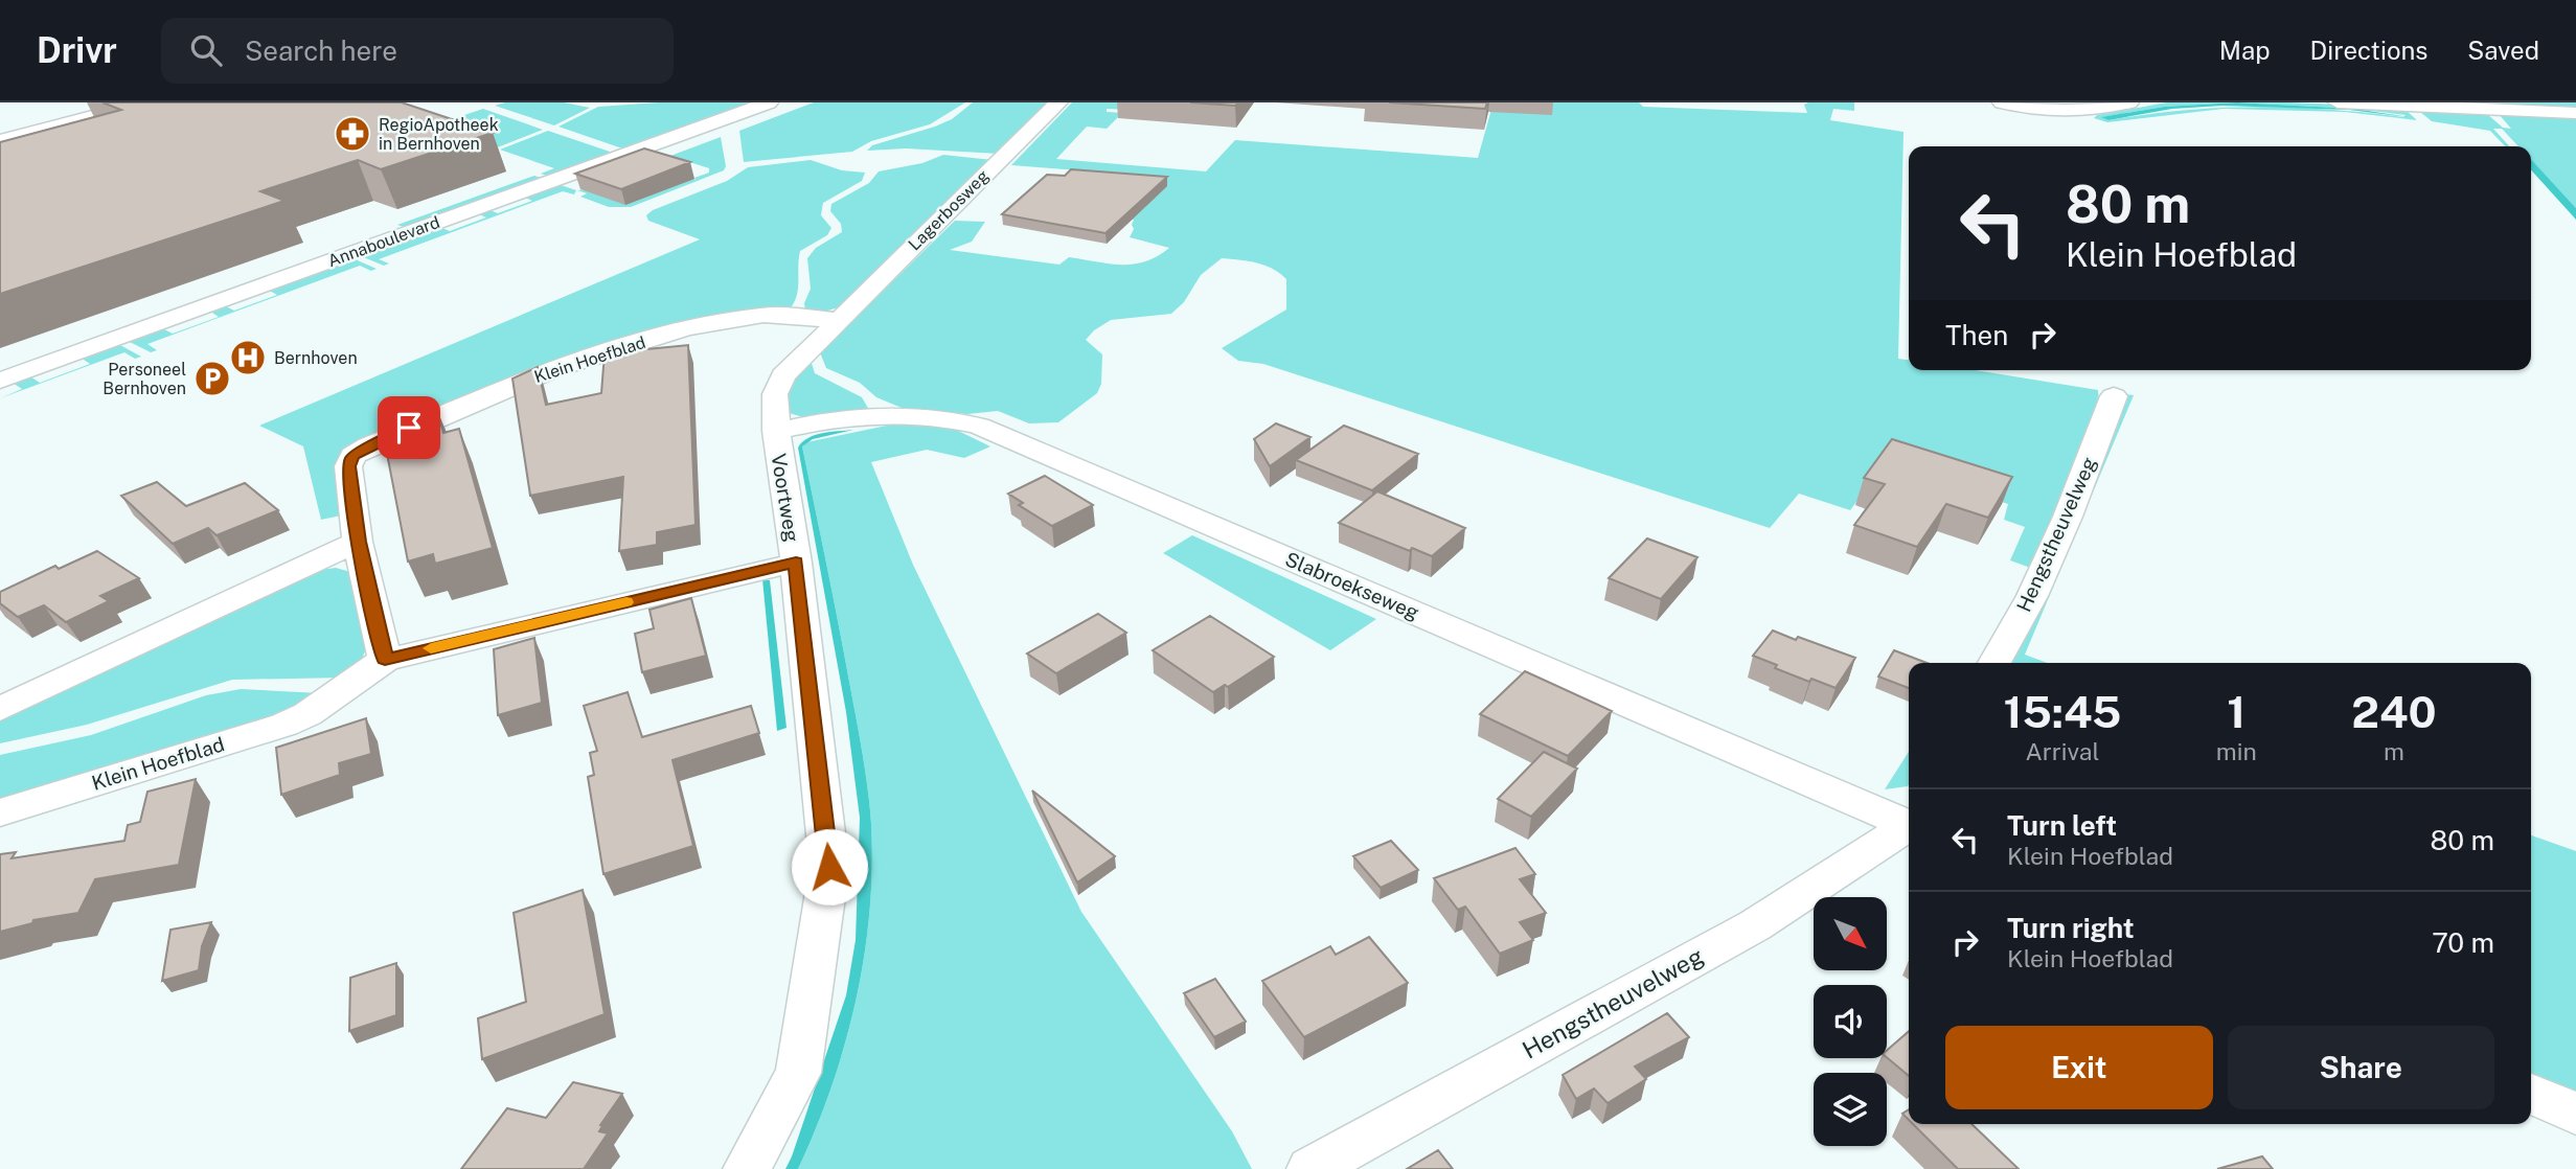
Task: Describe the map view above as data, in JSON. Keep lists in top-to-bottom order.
{
  "streets": {
    "street": [
      "Lagerbosweg",
      "Annaboulevard",
      "Klein Hoefblad",
      "Voortweg",
      "Hengstheuvelweg",
      "Slabroekseweg"
    ]
  },
  "crossings": [
    ["Lagerbosweg", "Klein Hoefblad"],
    ["Lagerbosweg", "Voortweg"],
    ["Klein Hoefblad", "Voortweg"],
    ["Voortweg", "Slabroekseweg"],
    ["Hengstheuvelweg", "Slabroekseweg"]
  ],
  "places": {
    "pharmacy": ["RegioApotheek in Bernhoven"],
    "hospital": ["Bernhoven"],
    "parking": ["Personeel Bernhoven"]
  },
  "north": "bottom right",
  "page": {
    "header": "Drivr",
    "search": "Search here",
    "nav": ["Map", "Directions", "Saved"],
    "turn": ["80 m", "Klein Hoefblad"],
    "then": "Then",
    "eta": [
      "15:45",
      "Arrival",
      "1",
      "min",
      "240",
      "m"
    ],
    "list": [
      {
        "name": "Turn left",
        "note": "Klein Hoefblad",
        "value": "80 m"
      },
      {
        "name": "Turn right",
        "note": "Klein Hoefblad",
        "value": "70 m"
      }
    ],
    "buttons": ["Exit", "Share"]
  }
}
